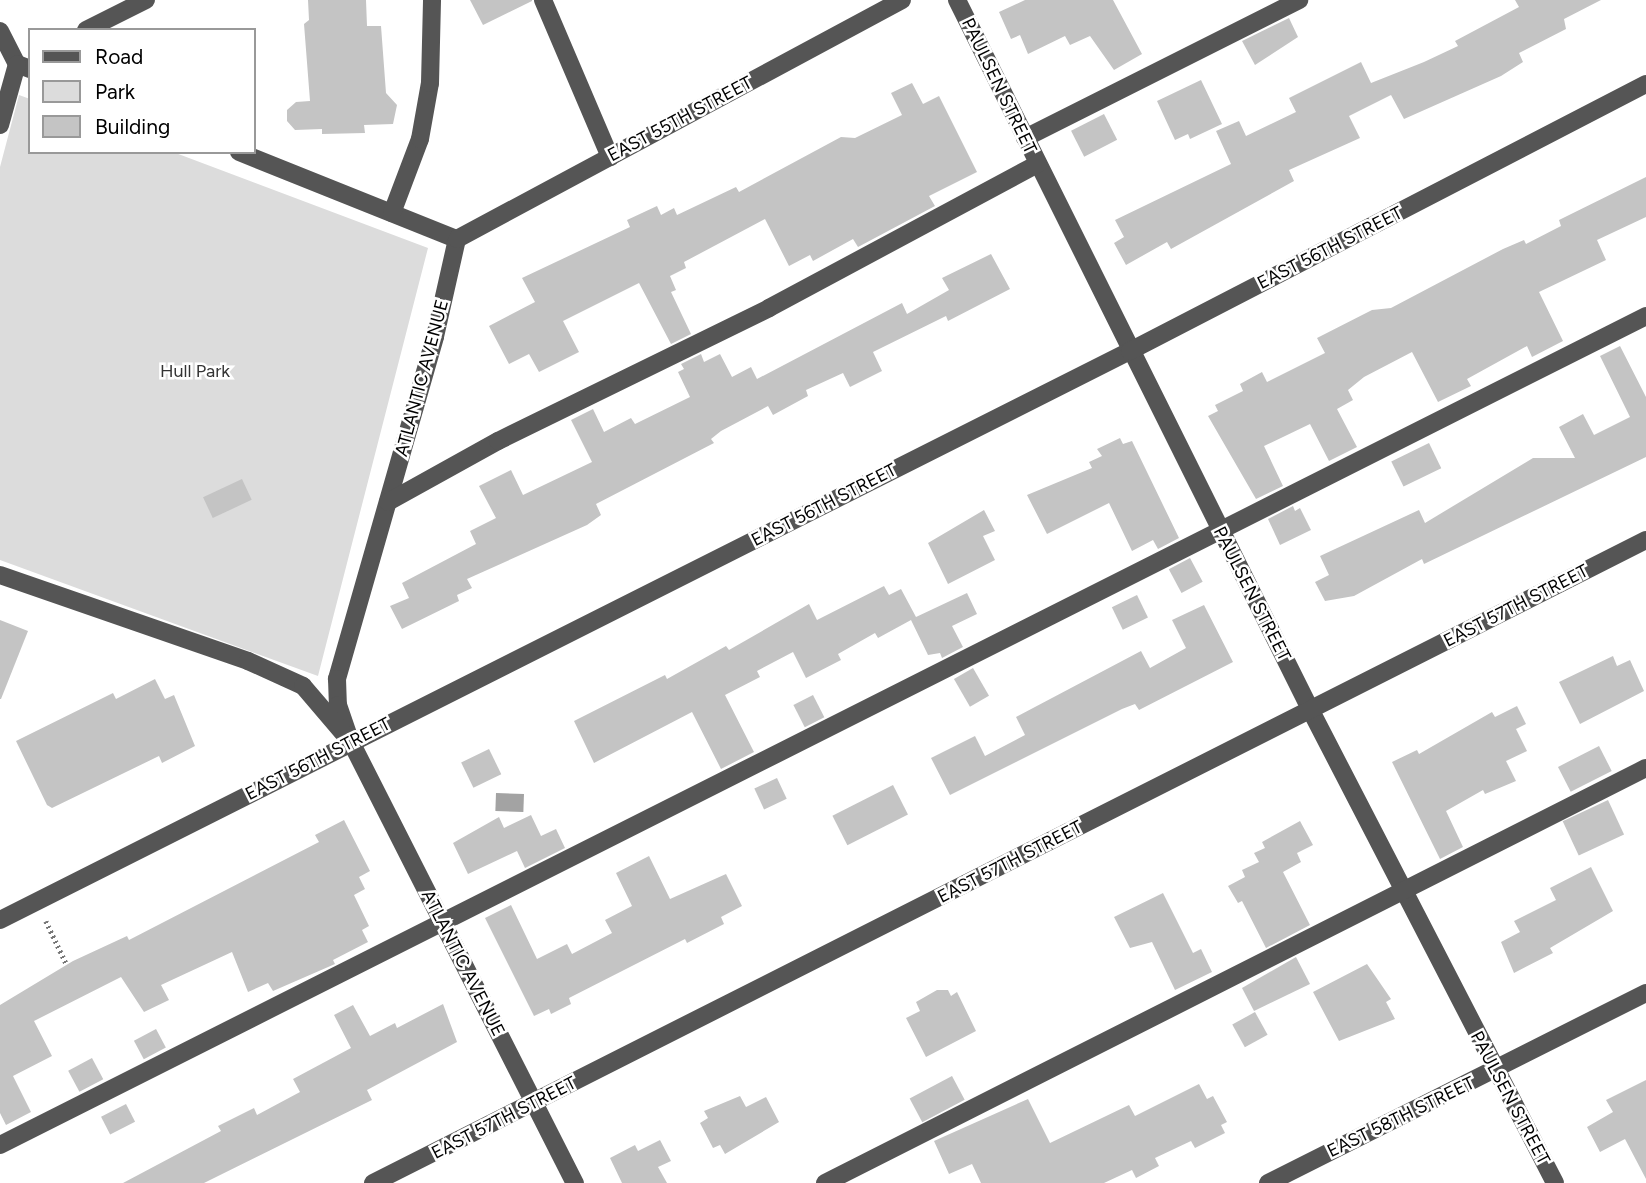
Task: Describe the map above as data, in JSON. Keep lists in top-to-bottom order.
{
  "streets": {
    "street": [
      "PAULSEN STREET",
      "EAST 55TH STREET",
      "EAST 56TH STREET",
      "ATLANTIC AVENUE",
      "EAST 57TH STREET",
      "EAST 58TH STREET"
    ]
  },
  "crossings": [
    ["PAULSEN STREET", "EAST 56TH STREET"],
    ["PAULSEN STREET", "EAST 57TH STREET"],
    ["PAULSEN STREET", "EAST 58TH STREET"],
    ["EAST 55TH STREET", "ATLANTIC AVENUE"],
    ["EAST 56TH STREET", "ATLANTIC AVENUE"],
    ["ATLANTIC AVENUE", "EAST 57TH STREET"]
  ],
  "parks": ["Hull Park"],
  "legend": ["Road", "Park", "Building"]
}
